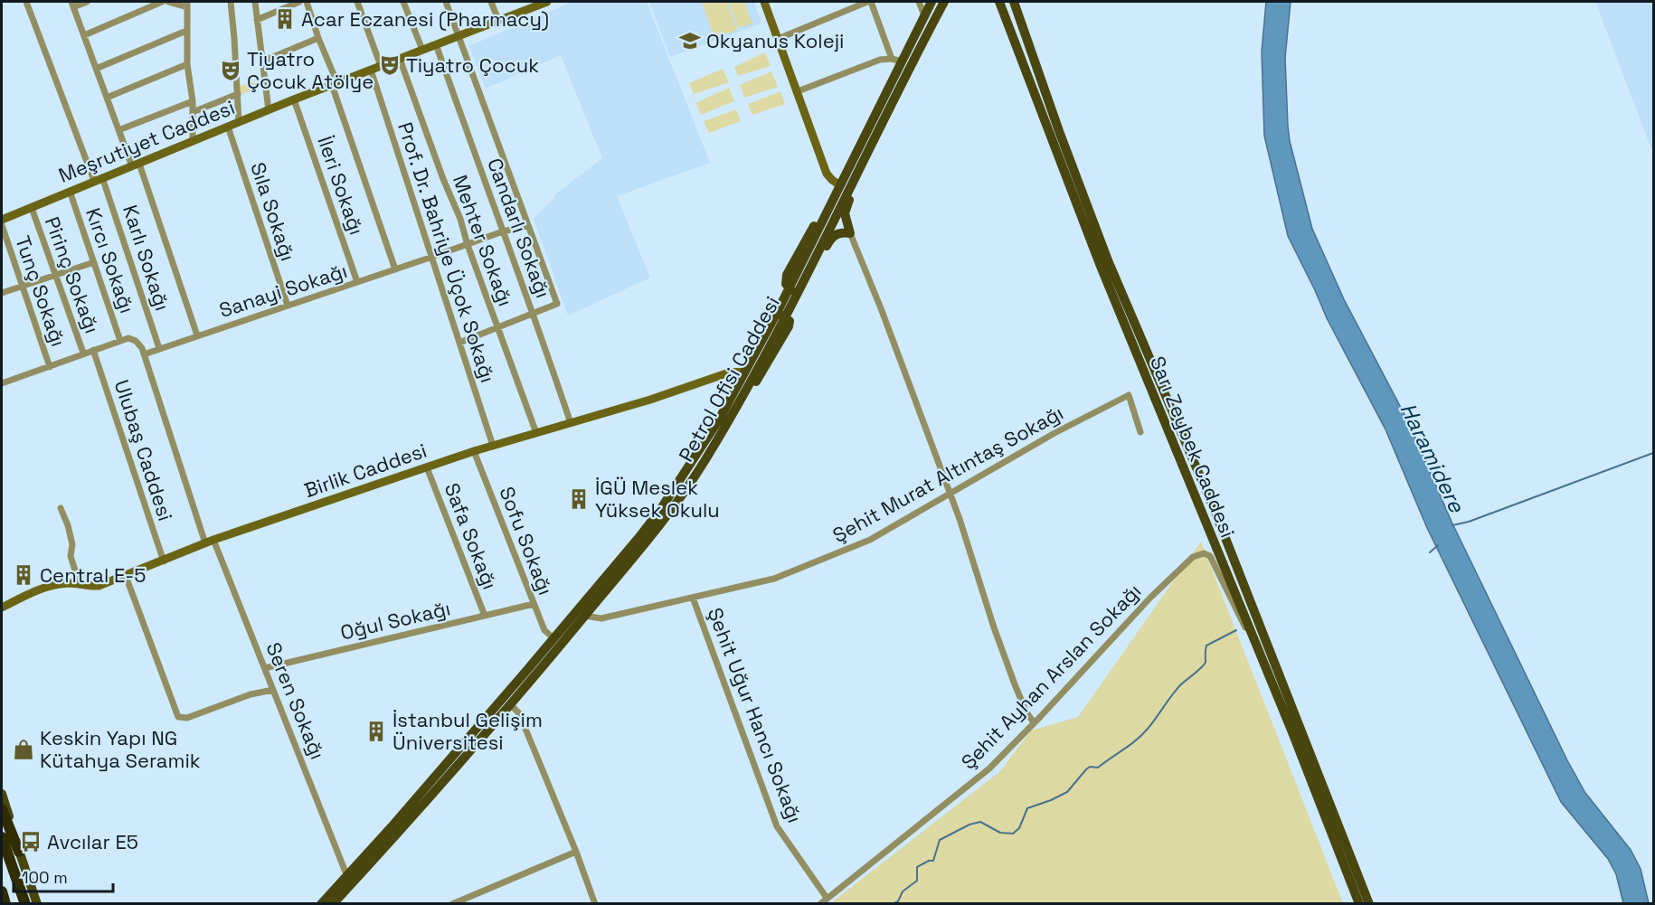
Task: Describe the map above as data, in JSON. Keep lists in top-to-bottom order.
{
  "streets": {
    "main road": ["Petrol Ofisi Caddesi", "Sarı Zeybek Caddesi"],
    "street": [
      "Meşrutiyet Caddesi",
      "İleri Sokağı",
      "Sıla Sokağı",
      "Candarlı Sokağı",
      "Mehter Sokağı",
      "Prof. Dr. Bahriye Üçok Sokağı",
      "Karlı Sokağı",
      "Kırcı Sokağı",
      "Pirinç Sokağı",
      "Sanayi Sokağı",
      "Tunç Sokağı",
      "Ulubaş Caddesi",
      "Birlik Caddesi",
      "Şehit Murat Altıntaş Sokağı",
      "Safa Sokağı",
      "Sofu Sokağı",
      "Oğul Sokağı",
      "Şehit Ayhan Arslan Sokağı",
      "Seren Sokağı",
      "Şehit Uğur Hancı Sokağı"
    ]
  },
  "crossings": [
    ["Meşrutiyet Caddesi", "İleri Sokağı"],
    ["Meşrutiyet Caddesi", "Sıla Sokağı"],
    ["Meşrutiyet Caddesi", "Candarlı Sokağı"],
    ["Meşrutiyet Caddesi", "Mehter Sokağı"],
    ["Meşrutiyet Caddesi", "Prof. Dr. Bahriye Üçok Sokağı"],
    ["Meşrutiyet Caddesi", "Karlı Sokağı"],
    ["Meşrutiyet Caddesi", "Kırcı Sokağı"],
    ["Meşrutiyet Caddesi", "Pirinç Sokağı"],
    ["İleri Sokağı", "Sanayi Sokağı"],
    ["Sıla Sokağı", "Sanayi Sokağı"],
    ["Candarlı Sokağı", "Sanayi Sokağı"],
    ["Candarlı Sokağı", "Birlik Caddesi"],
    ["Mehter Sokağı", "Sanayi Sokağı"],
    ["Mehter Sokağı", "Birlik Caddesi"],
    ["Prof. Dr. Bahriye Üçok Sokağı", "Sanayi Sokağı"],
    ["Prof. Dr. Bahriye Üçok Sokağı", "Birlik Caddesi"],
    ["Karlı Sokağı", "Sanayi Sokağı"],
    ["Kırcı Sokağı", "Seren Sokağı"],
    ["Sanayi Sokağı", "Seren Sokağı"],
    ["Petrol Ofisi Caddesi", "Birlik Caddesi"],
    ["Petrol Ofisi Caddesi", "Şehit Murat Altıntaş Sokağı"],
    ["Petrol Ofisi Caddesi", "Sofu Sokağı"],
    ["Petrol Ofisi Caddesi", "Seren Sokağı"],
    ["Sarı Zeybek Caddesi", "Şehit Ayhan Arslan Sokağı"],
    ["Ulubaş Caddesi", "Birlik Caddesi"],
    ["Birlik Caddesi", "Safa Sokağı"],
    ["Birlik Caddesi", "Sofu Sokağı"],
    ["Birlik Caddesi", "Seren Sokağı"],
    ["Şehit Murat Altıntaş Sokağı", "Şehit Uğur Hancı Sokağı"],
    ["Safa Sokağı", "Oğul Sokağı"],
    ["Sofu Sokağı", "Oğul Sokağı"],
    ["Oğul Sokağı", "Seren Sokağı"],
    ["Şehit Ayhan Arslan Sokağı", "Şehit Uğur Hancı Sokağı"]
  ],
  "water": ["Haramidere"],
  "places": {
    "building": [
      "Acar Eczanesi (Pharmacy)",
      "İGÜ Meslek Yüksek Okulu",
      "Central E-5",
      "İstanbul Gelişim Üniversitesi"
    ],
    "school or university": ["Okyanus Koleji"],
    "theatre": ["Tiyatro Çocuk", "Tiyatro Çocuk Atölye"],
    "shop": ["Keskin Yapı NG Kütahya Seramik"],
    "bus stop": ["Avcılar E5"]
  },
  "scale_bar": "100 m"
}
